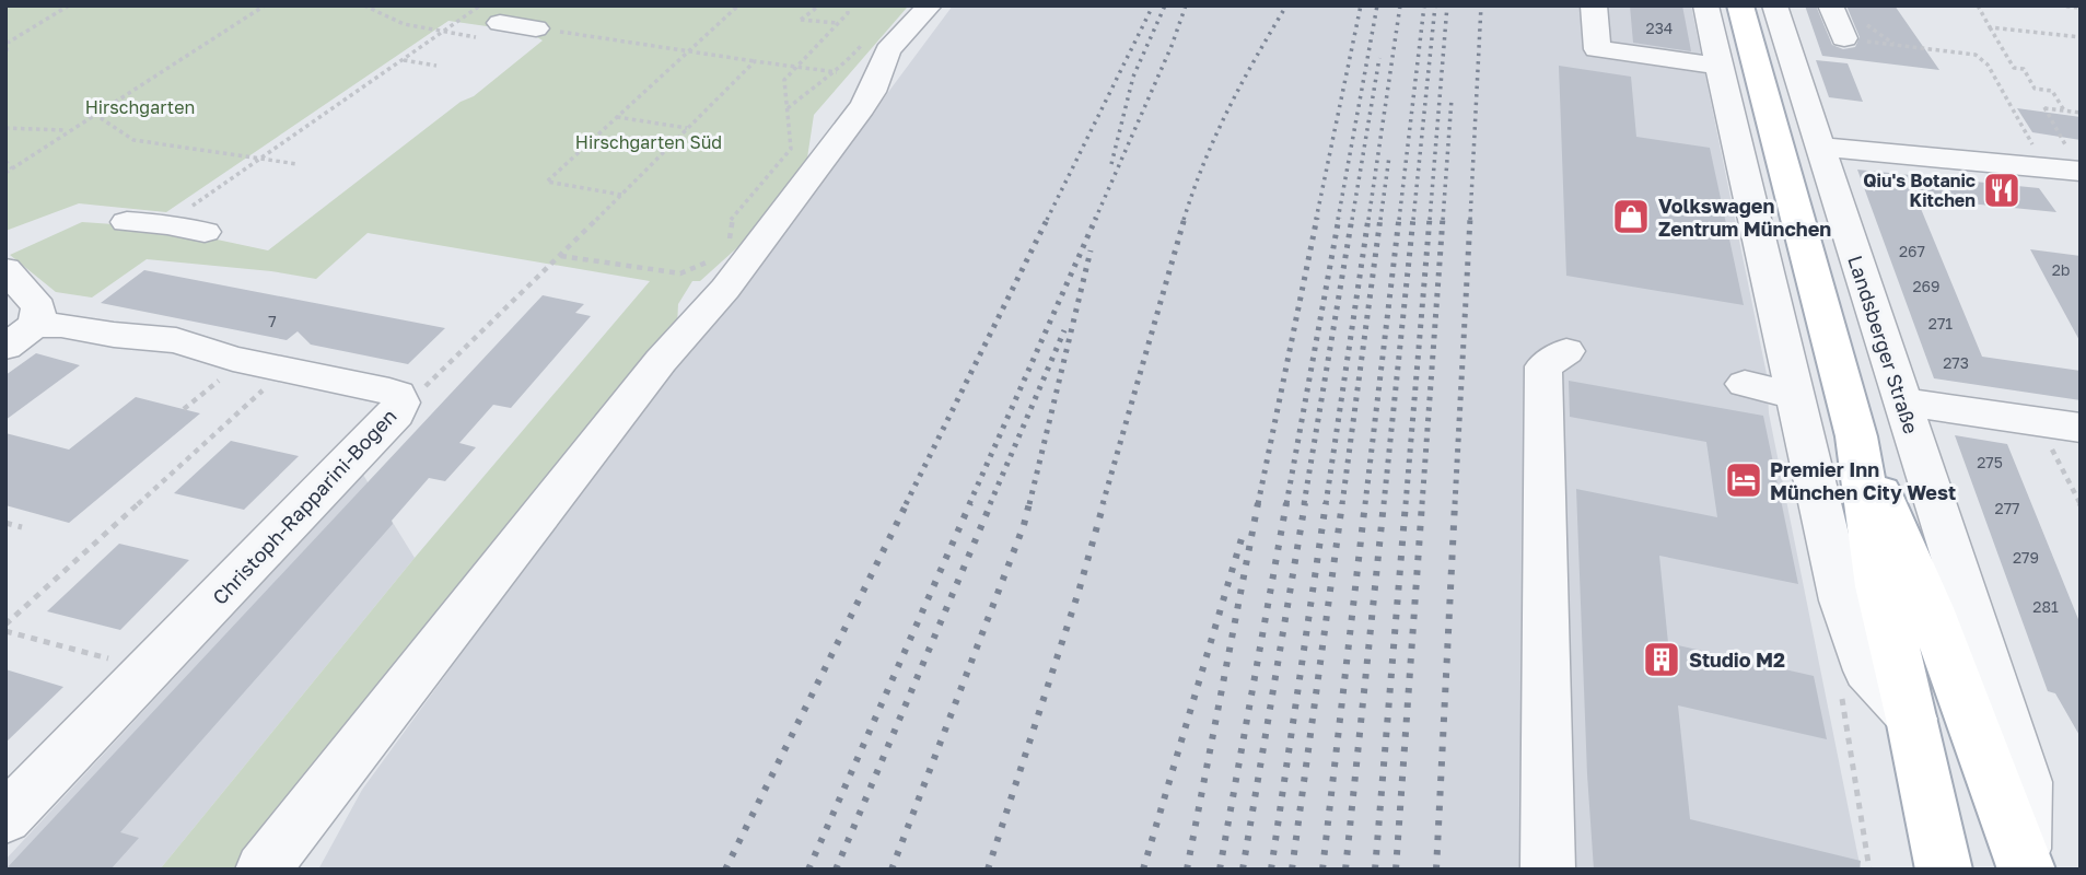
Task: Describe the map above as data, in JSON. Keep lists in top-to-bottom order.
{
  "streets": {
    "main road": ["Landsberger Straße"],
    "street": ["Christoph-Rapparini-Bogen"]
  },
  "parks": ["Hirschgarten", "Hirschgarten Süd"],
  "places": {
    "restaurant": ["Qiu's Botanic Kitchen"],
    "shop": ["Volkswagen Zentrum München"],
    "hotel": ["Premier Inn München City West"],
    "building": ["Studio M2"]
  },
  "house_numbers": [
    "234",
    "267",
    "2b",
    "269",
    "7",
    "271",
    "273",
    "275",
    "277",
    "279",
    "281"
  ]
}
